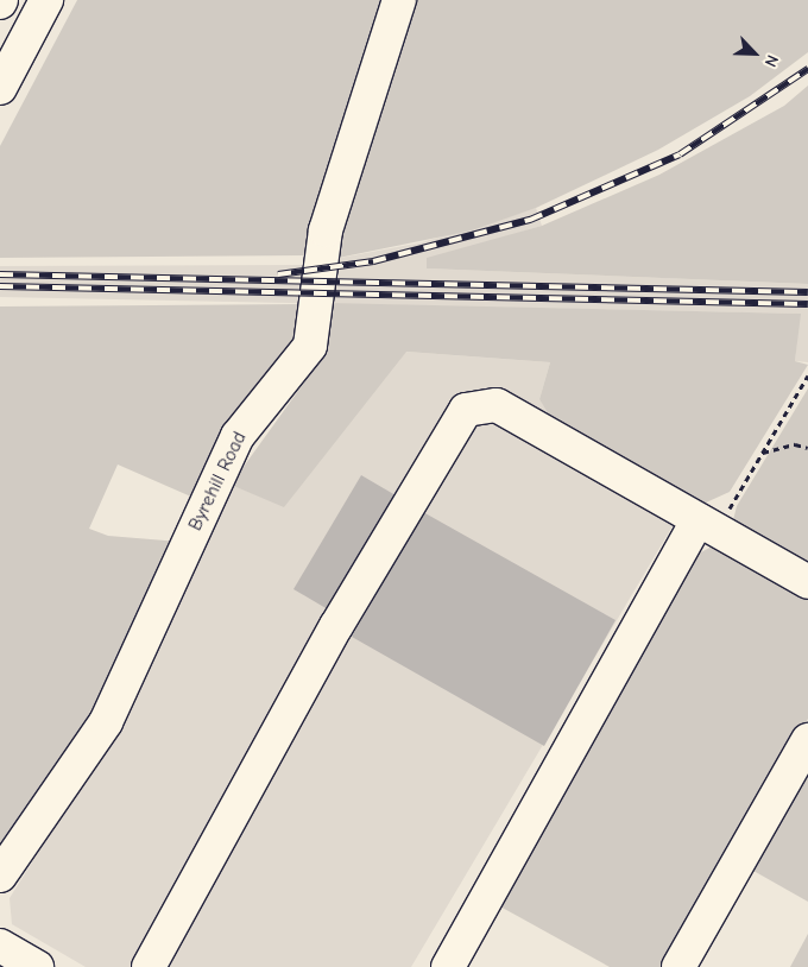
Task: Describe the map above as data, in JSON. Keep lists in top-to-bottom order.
{
  "streets": {
    "main road": ["Byrehill Road"]
  },
  "north": "bottom right"
}
